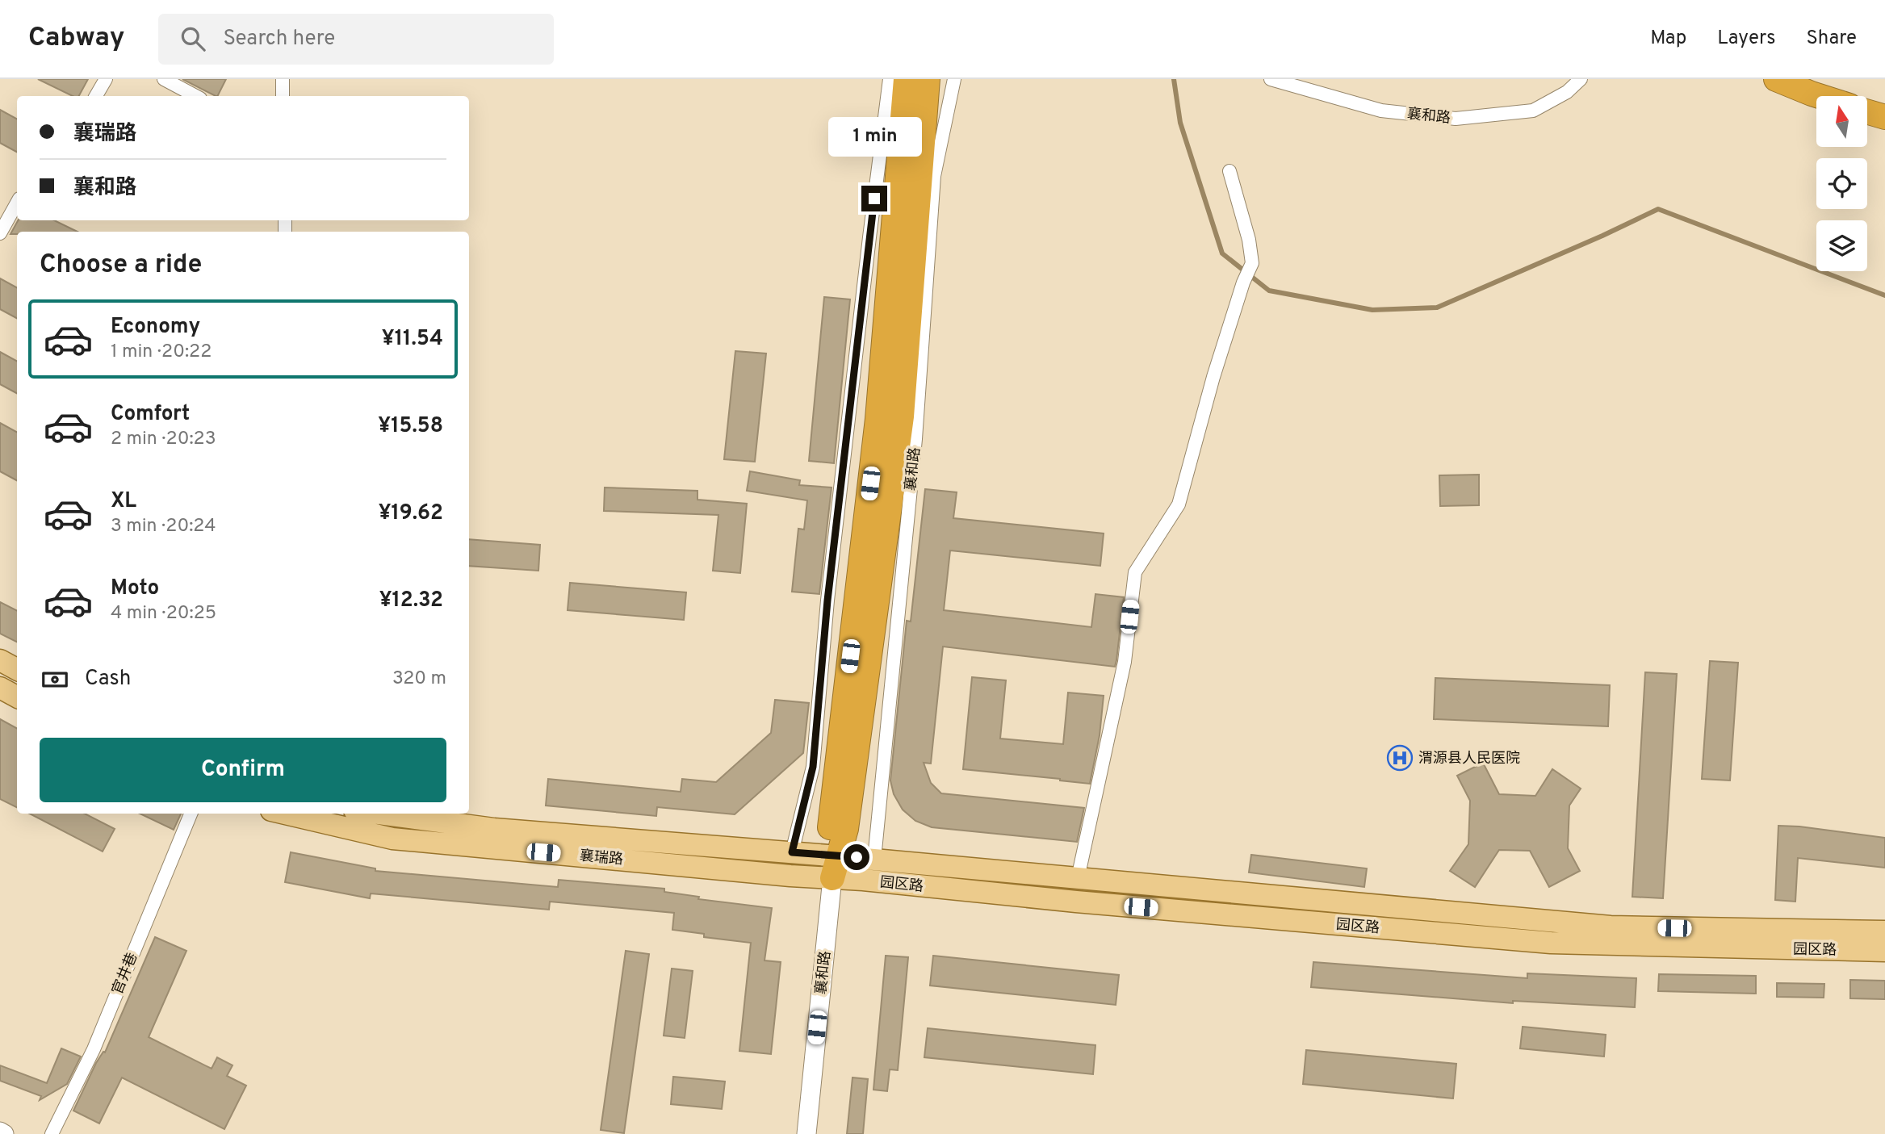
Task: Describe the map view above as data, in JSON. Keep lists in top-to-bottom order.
{
  "streets": {
    "main road": ["襄和路", "襄瑞路", "园区路"],
    "street": ["官井巷"]
  },
  "crossings": [
    ["襄和路", "襄瑞路"],
    ["襄和路", "园区路"],
    ["襄瑞路", "园区路"]
  ],
  "places": {
    "hospital": ["渭源县人民医院"]
  },
  "north": "top",
  "page": {
    "header": "Cabway",
    "search": "Search here",
    "nav": ["Map", "Layers", "Share"],
    "banner": ["襄瑞路", "襄和路"],
    "bubble": "1 min",
    "heading": "Choose a ride",
    "list": [
      {
        "name": "Economy",
        "note": "1 min · 20:22",
        "value": "¥11.54"
      },
      {
        "name": "Comfort",
        "note": "2 min · 20:23",
        "value": "¥15.58"
      },
      {
        "name": "XL",
        "note": "3 min · 20:24",
        "value": "¥19.62"
      },
      {
        "name": "Moto",
        "note": "4 min · 20:25",
        "value": "¥12.32"
      }
    ],
    "pay": ["Cash", "320 m"],
    "buttons": "Confirm"
  }
}
